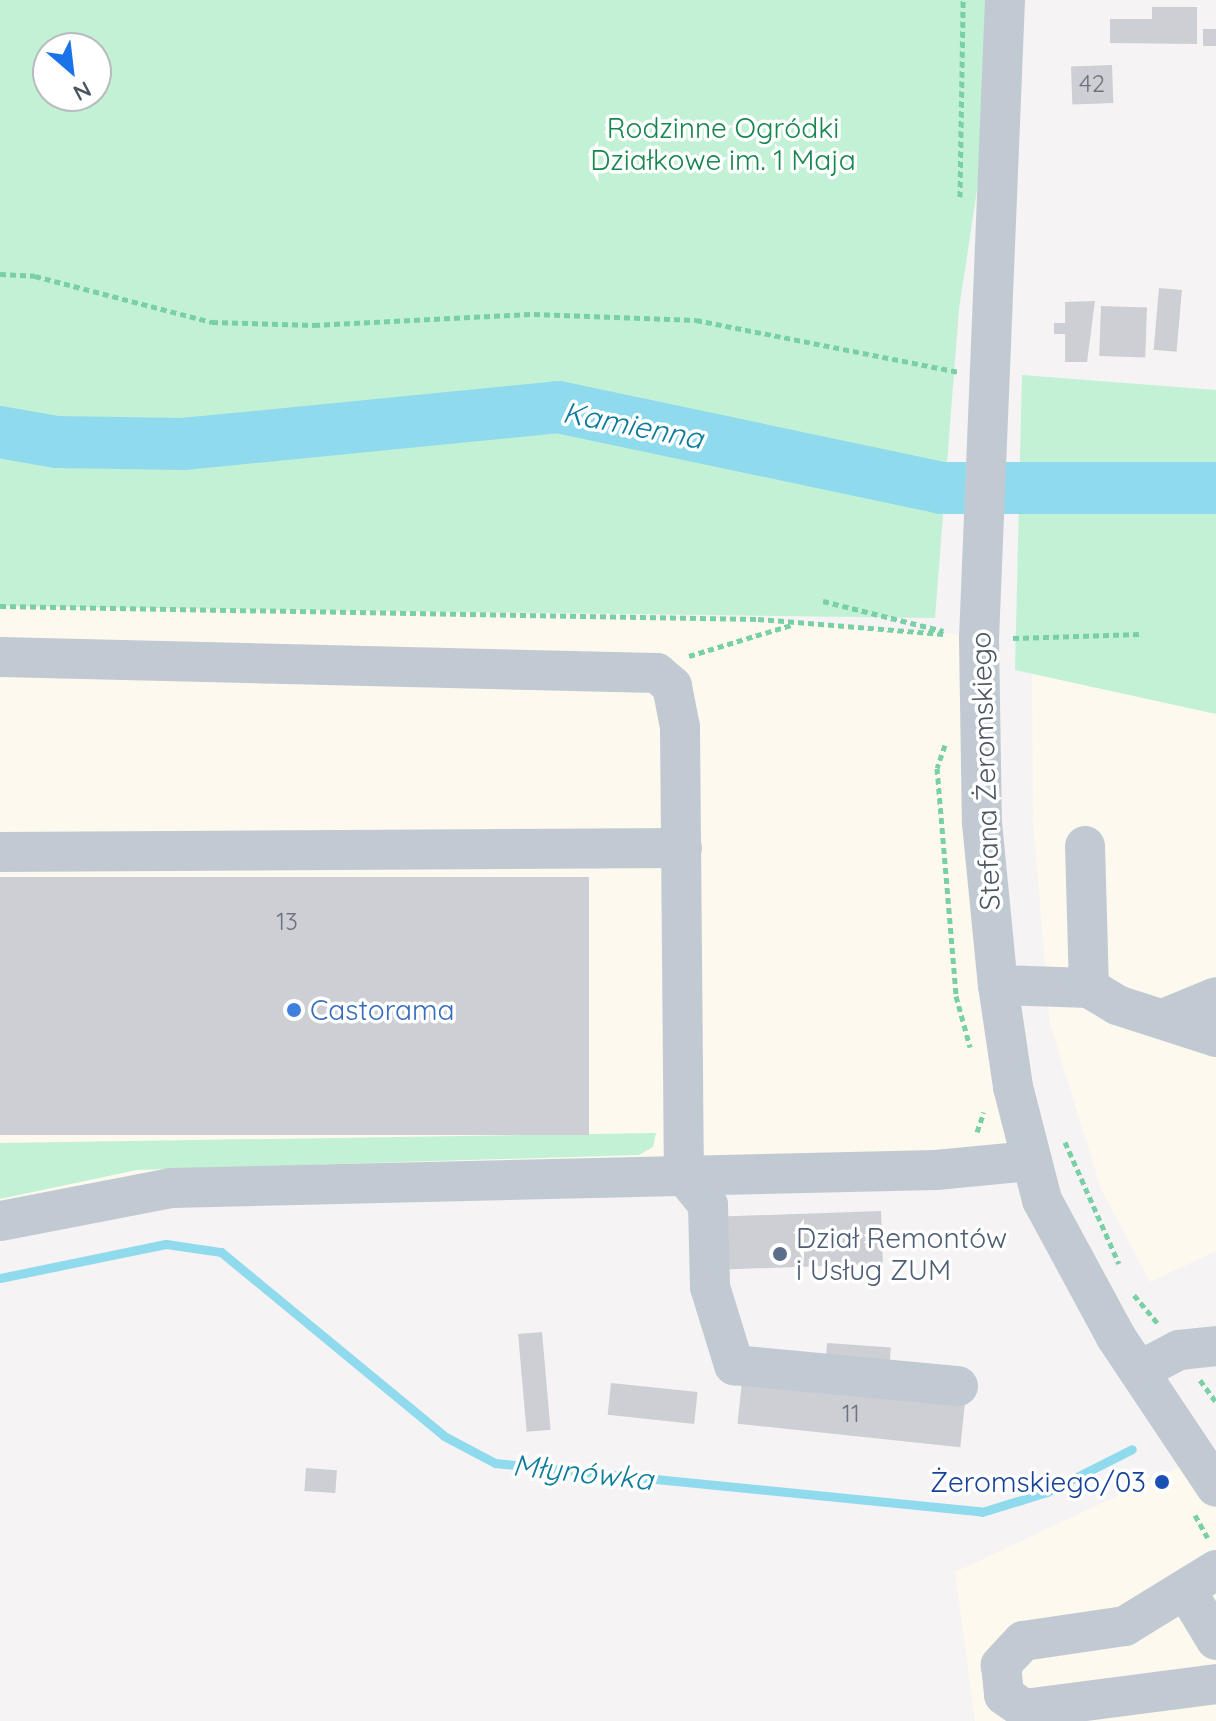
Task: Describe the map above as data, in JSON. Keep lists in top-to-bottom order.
{
  "streets": {
    "street": ["Stefana Żeromskiego"]
  },
  "water": ["Kamienna", "Młynówka"],
  "parks": ["Rodzinne Ogródki Działkowe im. 1 Maja"],
  "places": ["Castorama", "Dział Remontów i Usług ZUM", "Żeromskiego/03"],
  "house_numbers": ["42", "13", "11"],
  "north": "bottom right"
}
